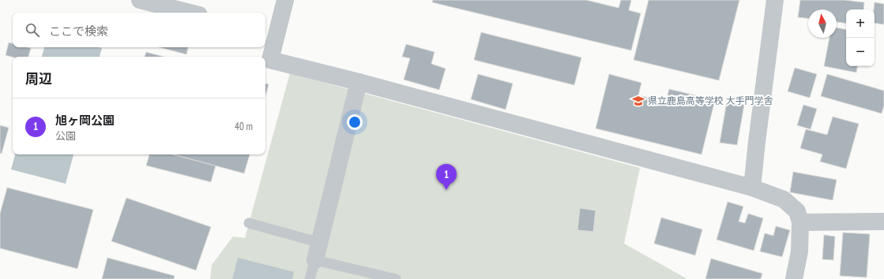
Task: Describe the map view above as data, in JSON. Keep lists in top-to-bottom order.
{
  "places": {
    "school or university": ["県立鹿島高等学校 大手門学舎"]
  },
  "north": "top",
  "page": {
    "map_buttons": ["+", "−"],
    "search": "ここで検索",
    "heading": "周辺",
    "list": [
      {
        "mark": "1",
        "name": "旭ヶ岡公園",
        "note": "公園",
        "value": "40 m"
      }
    ],
    "pins": "1"
  }
}
